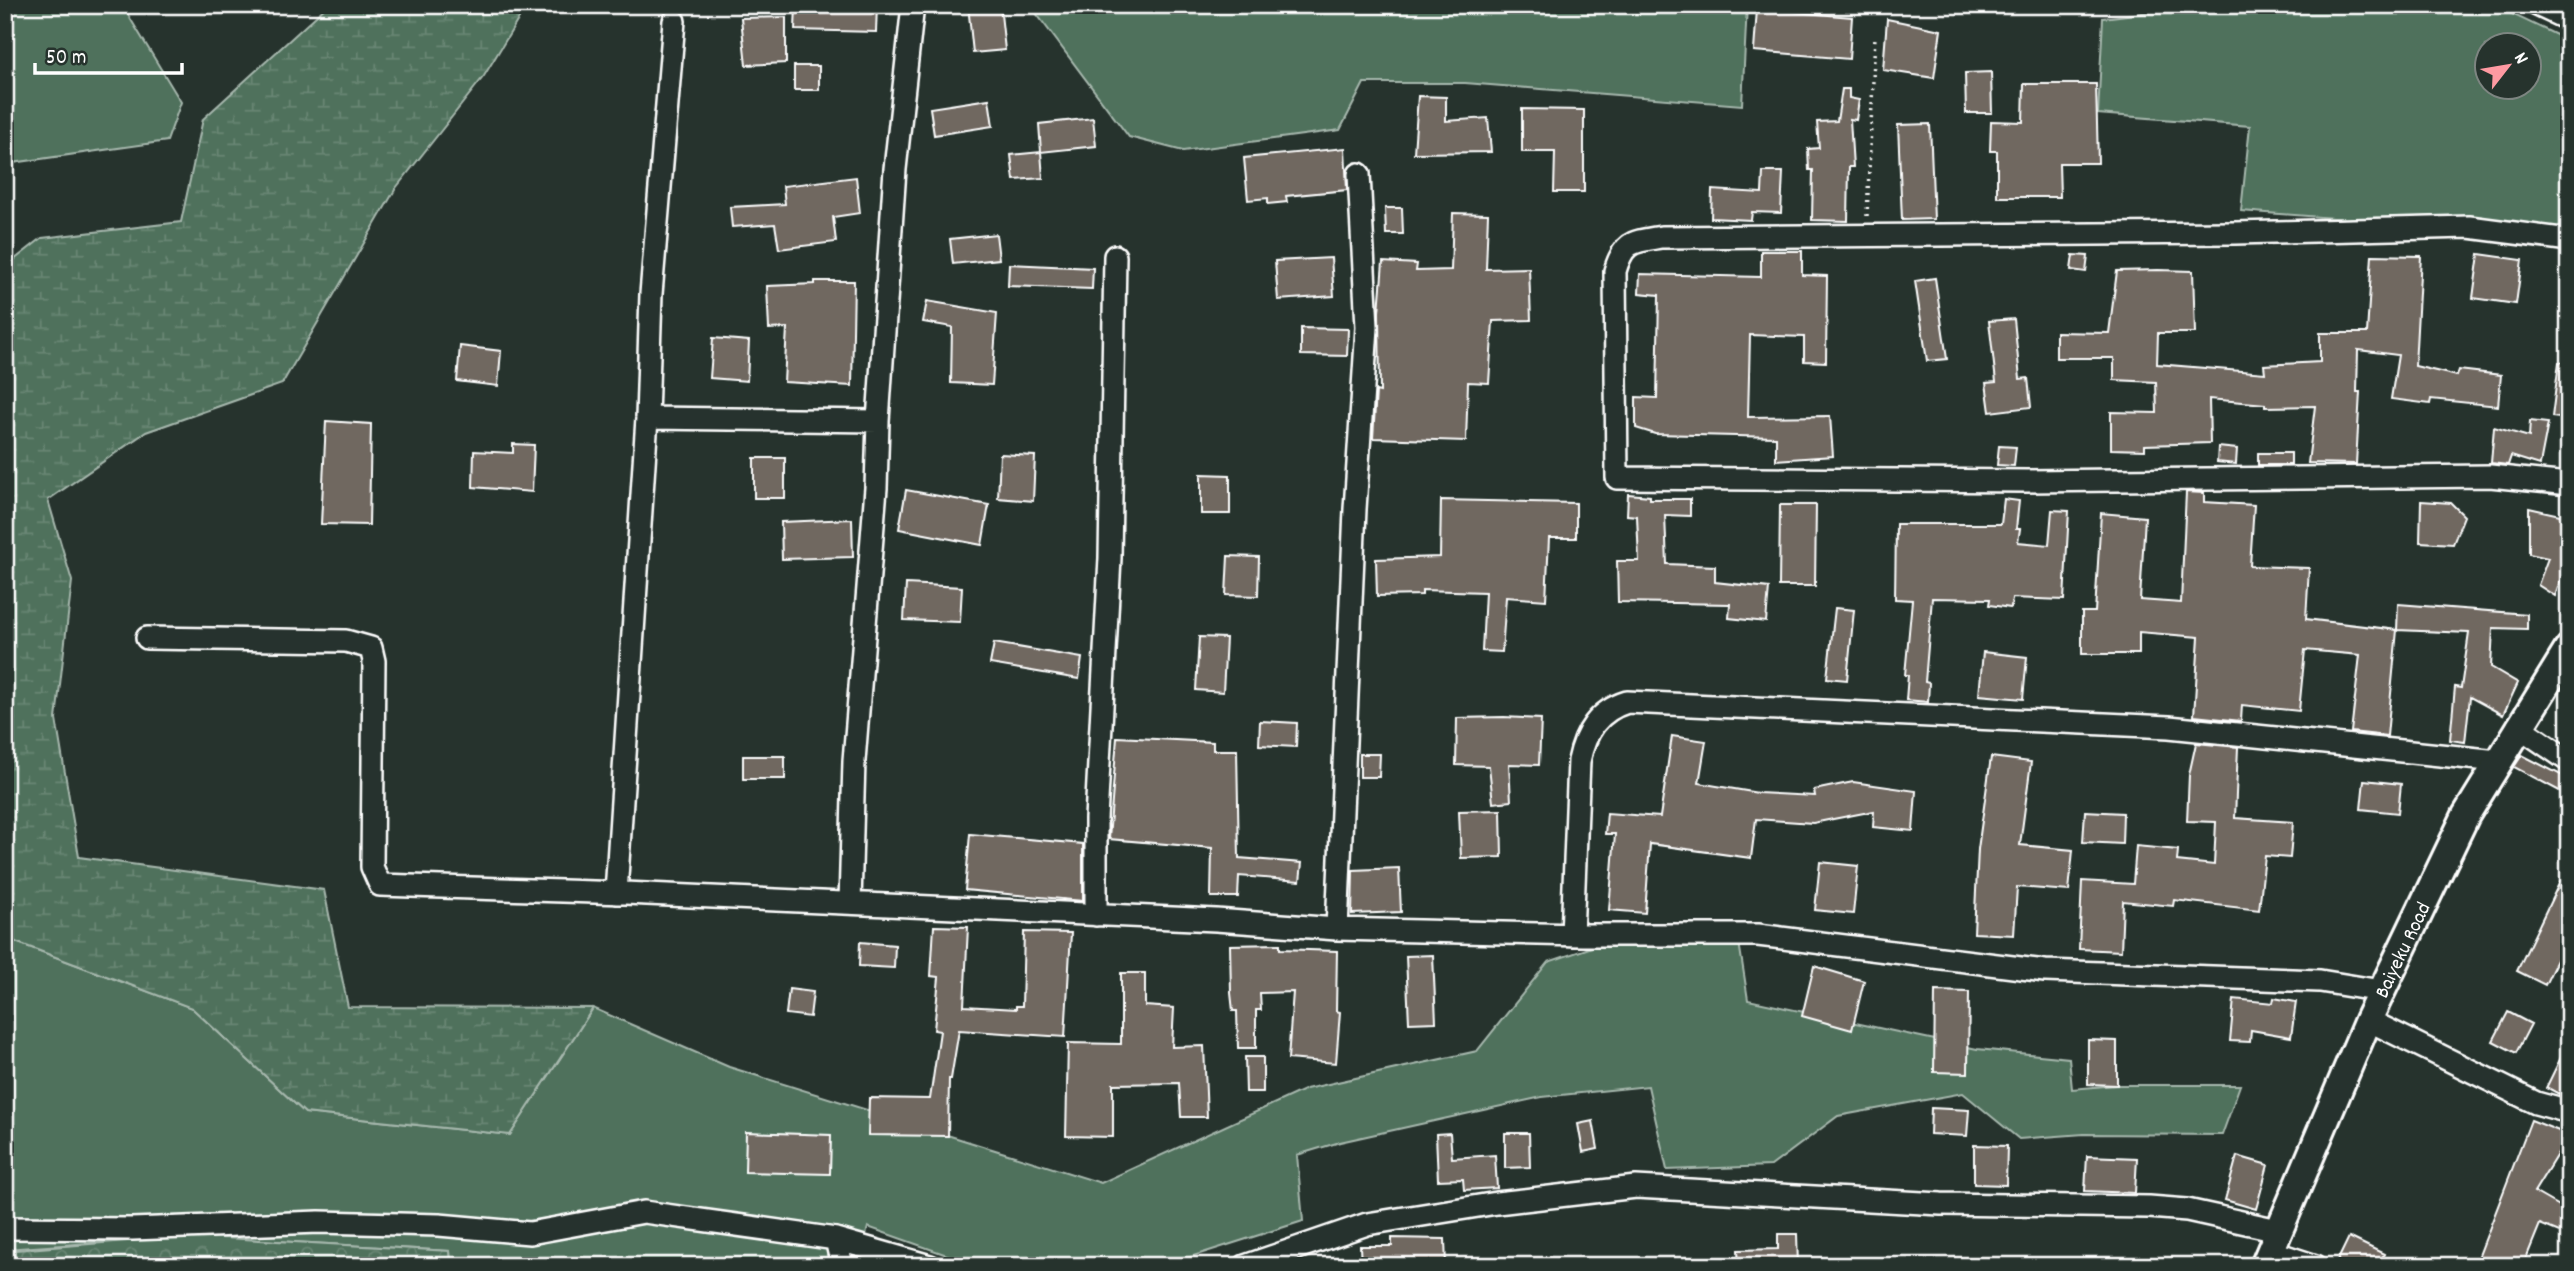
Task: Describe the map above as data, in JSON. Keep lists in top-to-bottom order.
{
  "streets": {
    "main road": ["Baiyeku Road"]
  },
  "scale_bar": "50 m",
  "north": "top right"
}
